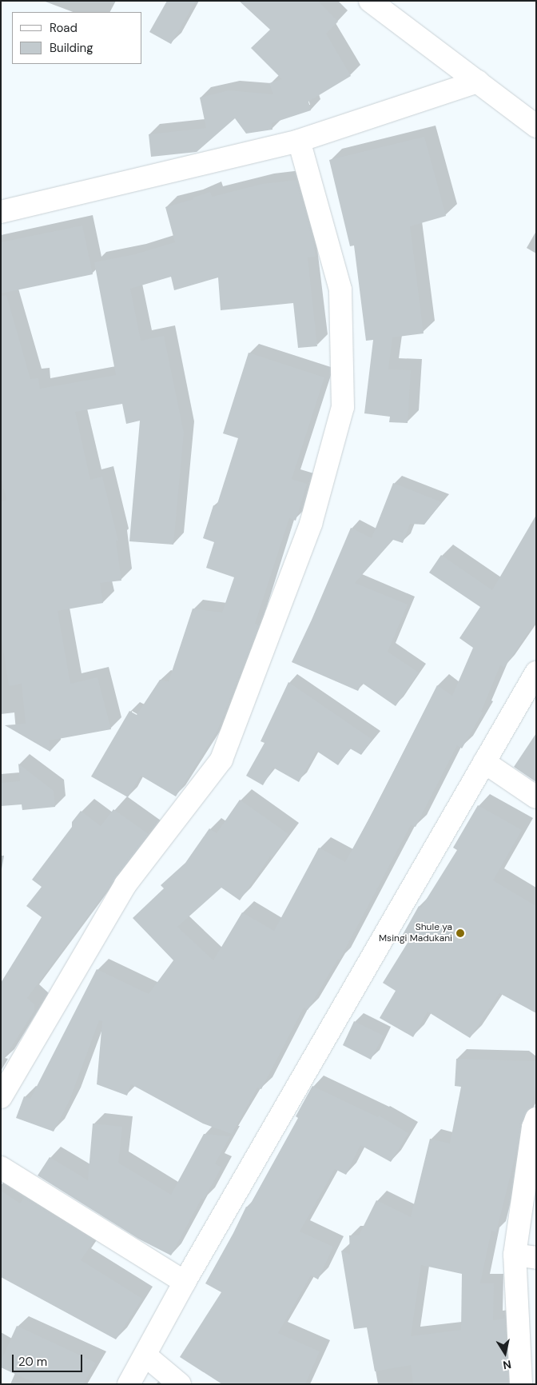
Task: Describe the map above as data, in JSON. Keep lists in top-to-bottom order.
{
  "places": ["Shule ya Msingi Madukani"],
  "legend": ["Road", "Building"],
  "scale_bar": "20 m",
  "north": "bottom"
}
